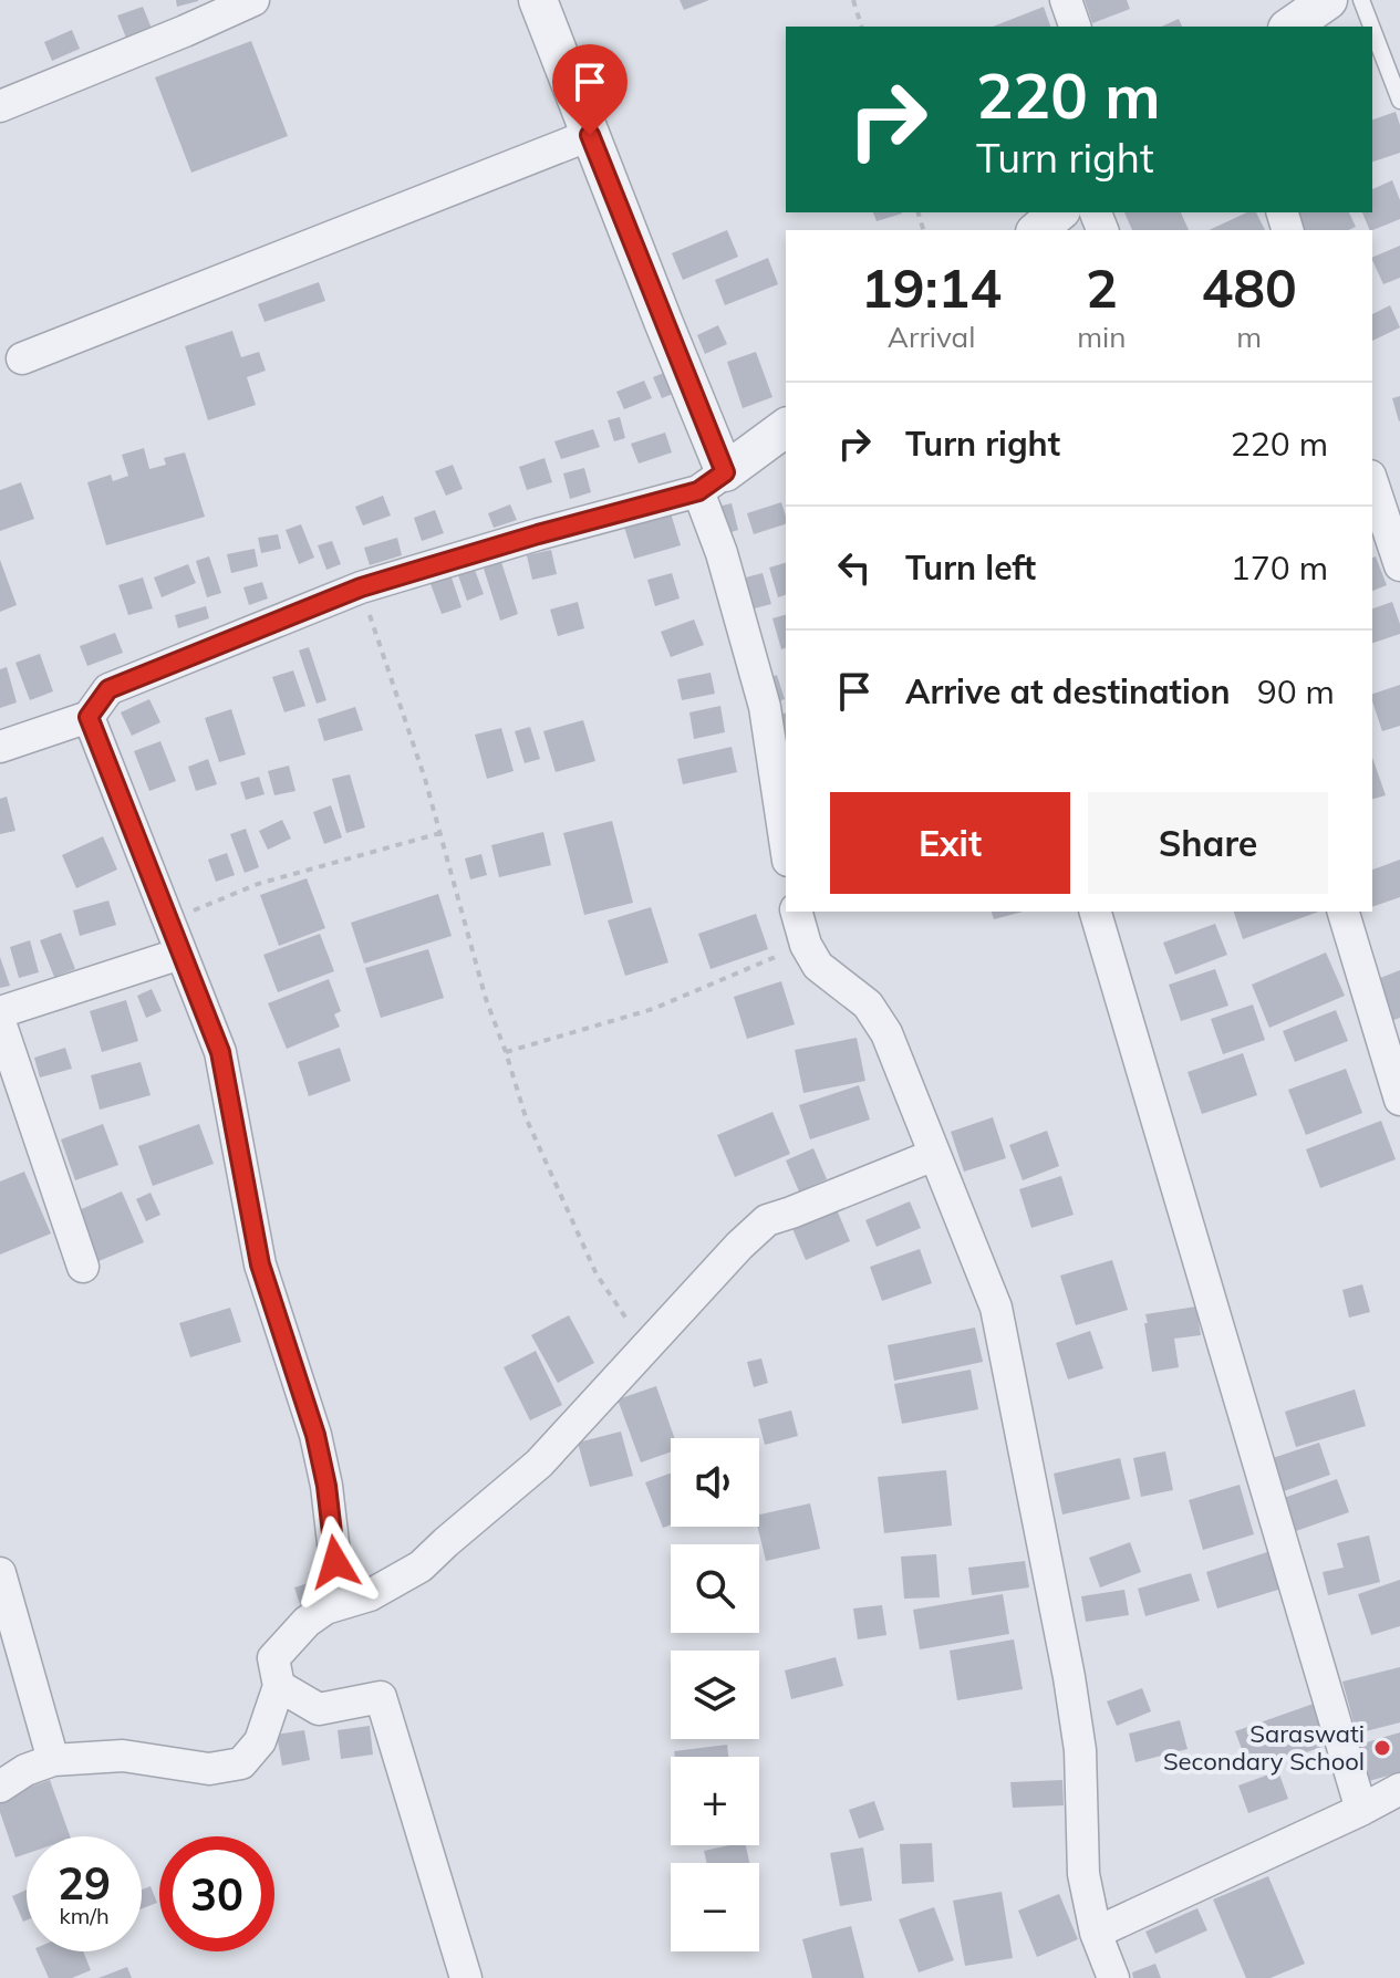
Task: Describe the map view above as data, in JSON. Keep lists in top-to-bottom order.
{
  "places": ["Saraswati Secondary School"],
  "page": {
    "turn": ["220 m", "Turn right"],
    "eta": [
      "19:14",
      "Arrival",
      "2",
      "min",
      "480",
      "m"
    ],
    "list": [
      {
        "name": "Turn right",
        "value": "220 m"
      },
      {
        "name": "Turn left",
        "value": "170 m"
      },
      {
        "name": "Arrive at destination",
        "value": "90 m"
      }
    ],
    "buttons": ["Exit", "Share"],
    "map_buttons": ["+", "−"],
    "speed": "29 km/h",
    "limit": "30"
  }
}
